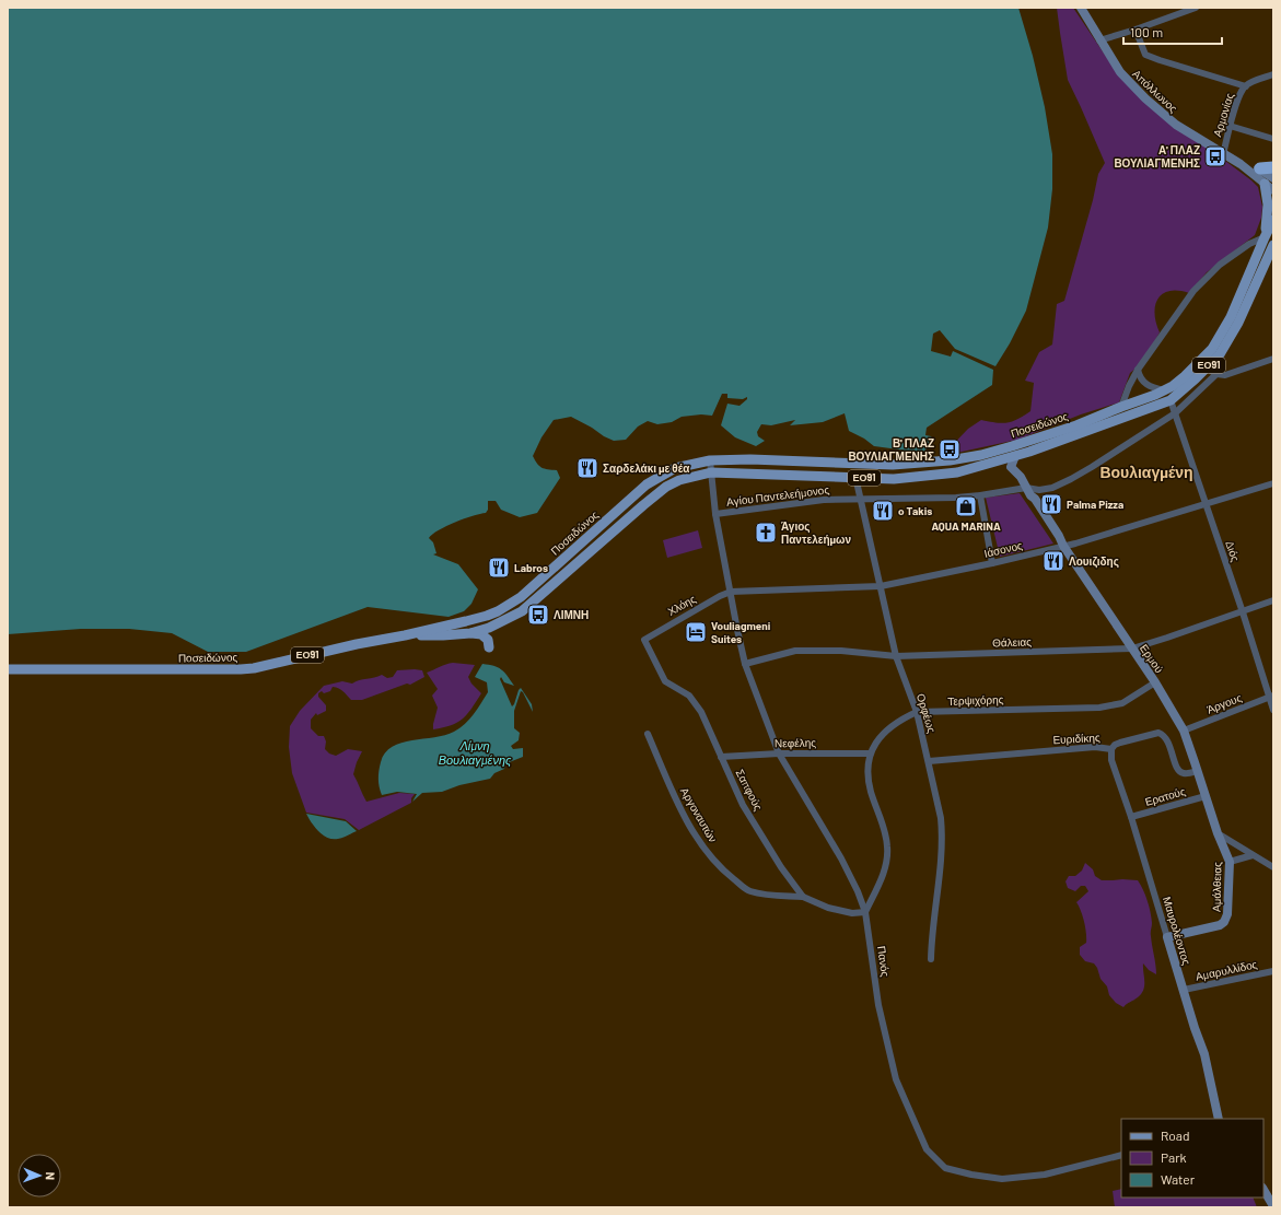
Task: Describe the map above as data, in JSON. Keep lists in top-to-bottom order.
{
  "streets": {
    "main road": ["ΕΟ91", "Ποσειδώνος"],
    "street": [
      "Απόλλωνος",
      "Αρμονίας",
      "Αγίου Παντελεήμονος",
      "Ιάσονος",
      "Διός",
      "Χλόης",
      "Θάλειας",
      "Ερμού",
      "Τερψιχόρης",
      "Άργους",
      "Ορφέως",
      "Ευριδίκης",
      "Νεφέλης",
      "Σαπφούς",
      "Ερατούς",
      "Αργοναυτών",
      "Αμάλθειας",
      "Μαυρολέοντος",
      "Πανός",
      "Αμαρυλλίδος"
    ]
  },
  "crossings": [
    ["Απόλλωνος", "Αρμονίας"],
    ["Ποσειδώνος", "Διός"],
    ["Ποσειδώνος", "Ερμού"],
    ["Ποσειδώνος", "Ορφέως"],
    ["Αγίου Παντελεήμονος", "Διός"],
    ["Αγίου Παντελεήμονος", "Ερμού"],
    ["Αγίου Παντελεήμονος", "Ορφέως"],
    ["Ιάσονος", "Διός"],
    ["Ιάσονος", "Χλόης"],
    ["Ιάσονος", "Ερμού"],
    ["Ιάσονος", "Ορφέως"],
    ["Ιάσονος", "Πανός"],
    ["Διός", "Θάλειας"],
    ["Διός", "Άργους"],
    ["Χλόης", "Σαπφούς"],
    ["Χλόης", "Πανός"],
    ["Θάλειας", "Ερμού"],
    ["Θάλειας", "Ορφέως"],
    ["Θάλειας", "Πανός"],
    ["Ερμού", "Τερψιχόρης"],
    ["Ερμού", "Άργους"],
    ["Ερμού", "Ευριδίκης"],
    ["Ερμού", "Ερατούς"],
    ["Ερμού", "Αμάλθειας"],
    ["Τερψιχόρης", "Ορφέως"],
    ["Τερψιχόρης", "Νεφέλης"],
    ["Ορφέως", "Ευριδίκης"],
    ["Ευριδίκης", "Μαυρολέοντος"],
    ["Νεφέλης", "Σαπφούς"],
    ["Νεφέλης", "Πανός"],
    ["Σαπφούς", "Αργοναυτών"],
    ["Σαπφούς", "Πανός"],
    ["Ερατούς", "Αμάλθειας"],
    ["Ερατούς", "Μαυρολέοντος"],
    ["Αμάλθειας", "Μαυρολέοντος"],
    ["Μαυρολέοντος", "Αμαρυλλίδος"]
  ],
  "districts": ["Βουλιαγμένη"],
  "water": ["Λίμνη Βουλιαγμένης"],
  "places": {
    "bus stop": ["Α' ΠΛΑΖ ΒΟΥΛΙΑΓΜΕΝΗΣ", "Β' ΠΛΑΖ ΒΟΥΛΙΑΓΜΕΝΗΣ", "ΛΙΜΝΗ"],
    "restaurant": [
      "Σαρδελάκι με θέα",
      "Palma Pizza",
      "o Takis",
      "Λουιζιδης",
      "Labros"
    ],
    "shop": ["AQUA MARINA"],
    "church": ["Άγιος Παντελεήμων"],
    "hotel": ["Vouliagmeni Suites"]
  },
  "legend": ["Road", "Park", "Water"],
  "scale_bar": "100 m",
  "north": "right"
}
